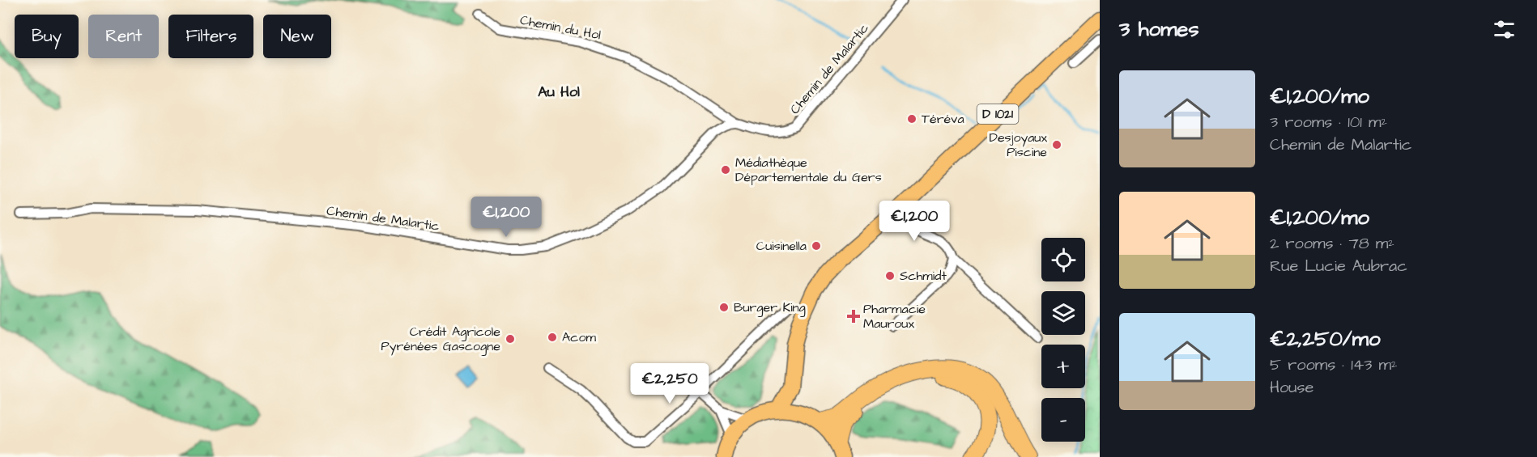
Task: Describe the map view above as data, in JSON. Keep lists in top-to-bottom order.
{
  "streets": {
    "main road": ["D 1021"],
    "street": ["Chemin du Hol", "Chemin de Malartic"]
  },
  "crossings": [
    ["Chemin du Hol", "Chemin de Malartic"]
  ],
  "districts": ["Au Hol"],
  "places": {
    "other": [
      "Téréva",
      "Desjoyaux Piscine",
      "Médiathèque Départementale du Gers",
      "Cuisinella",
      "Schmidt",
      "Burger King",
      "Acom",
      "Crédit Agricole Pyrénées Gascogne"
    ],
    "health": ["Pharmacie Mauroux"]
  },
  "page": {
    "heading": "3 homes",
    "chip": [
      "Buy",
      "Rent",
      "Filters",
      "New"
    ],
    "list": [
      {
        "name": "€1,200/mo",
        "note": "3 rooms · 101 m² · Chemin de Malartic"
      },
      {
        "name": "€1,200/mo",
        "note": "2 rooms · 78 m² · Rue Lucie Aubrac"
      },
      {
        "name": "€2,250/mo",
        "note": "5 rooms · 143 m² · House"
      }
    ],
    "price": ["€1,200", "€1,200", "€2,250"],
    "map_buttons": ["+", "−"]
  }
}
